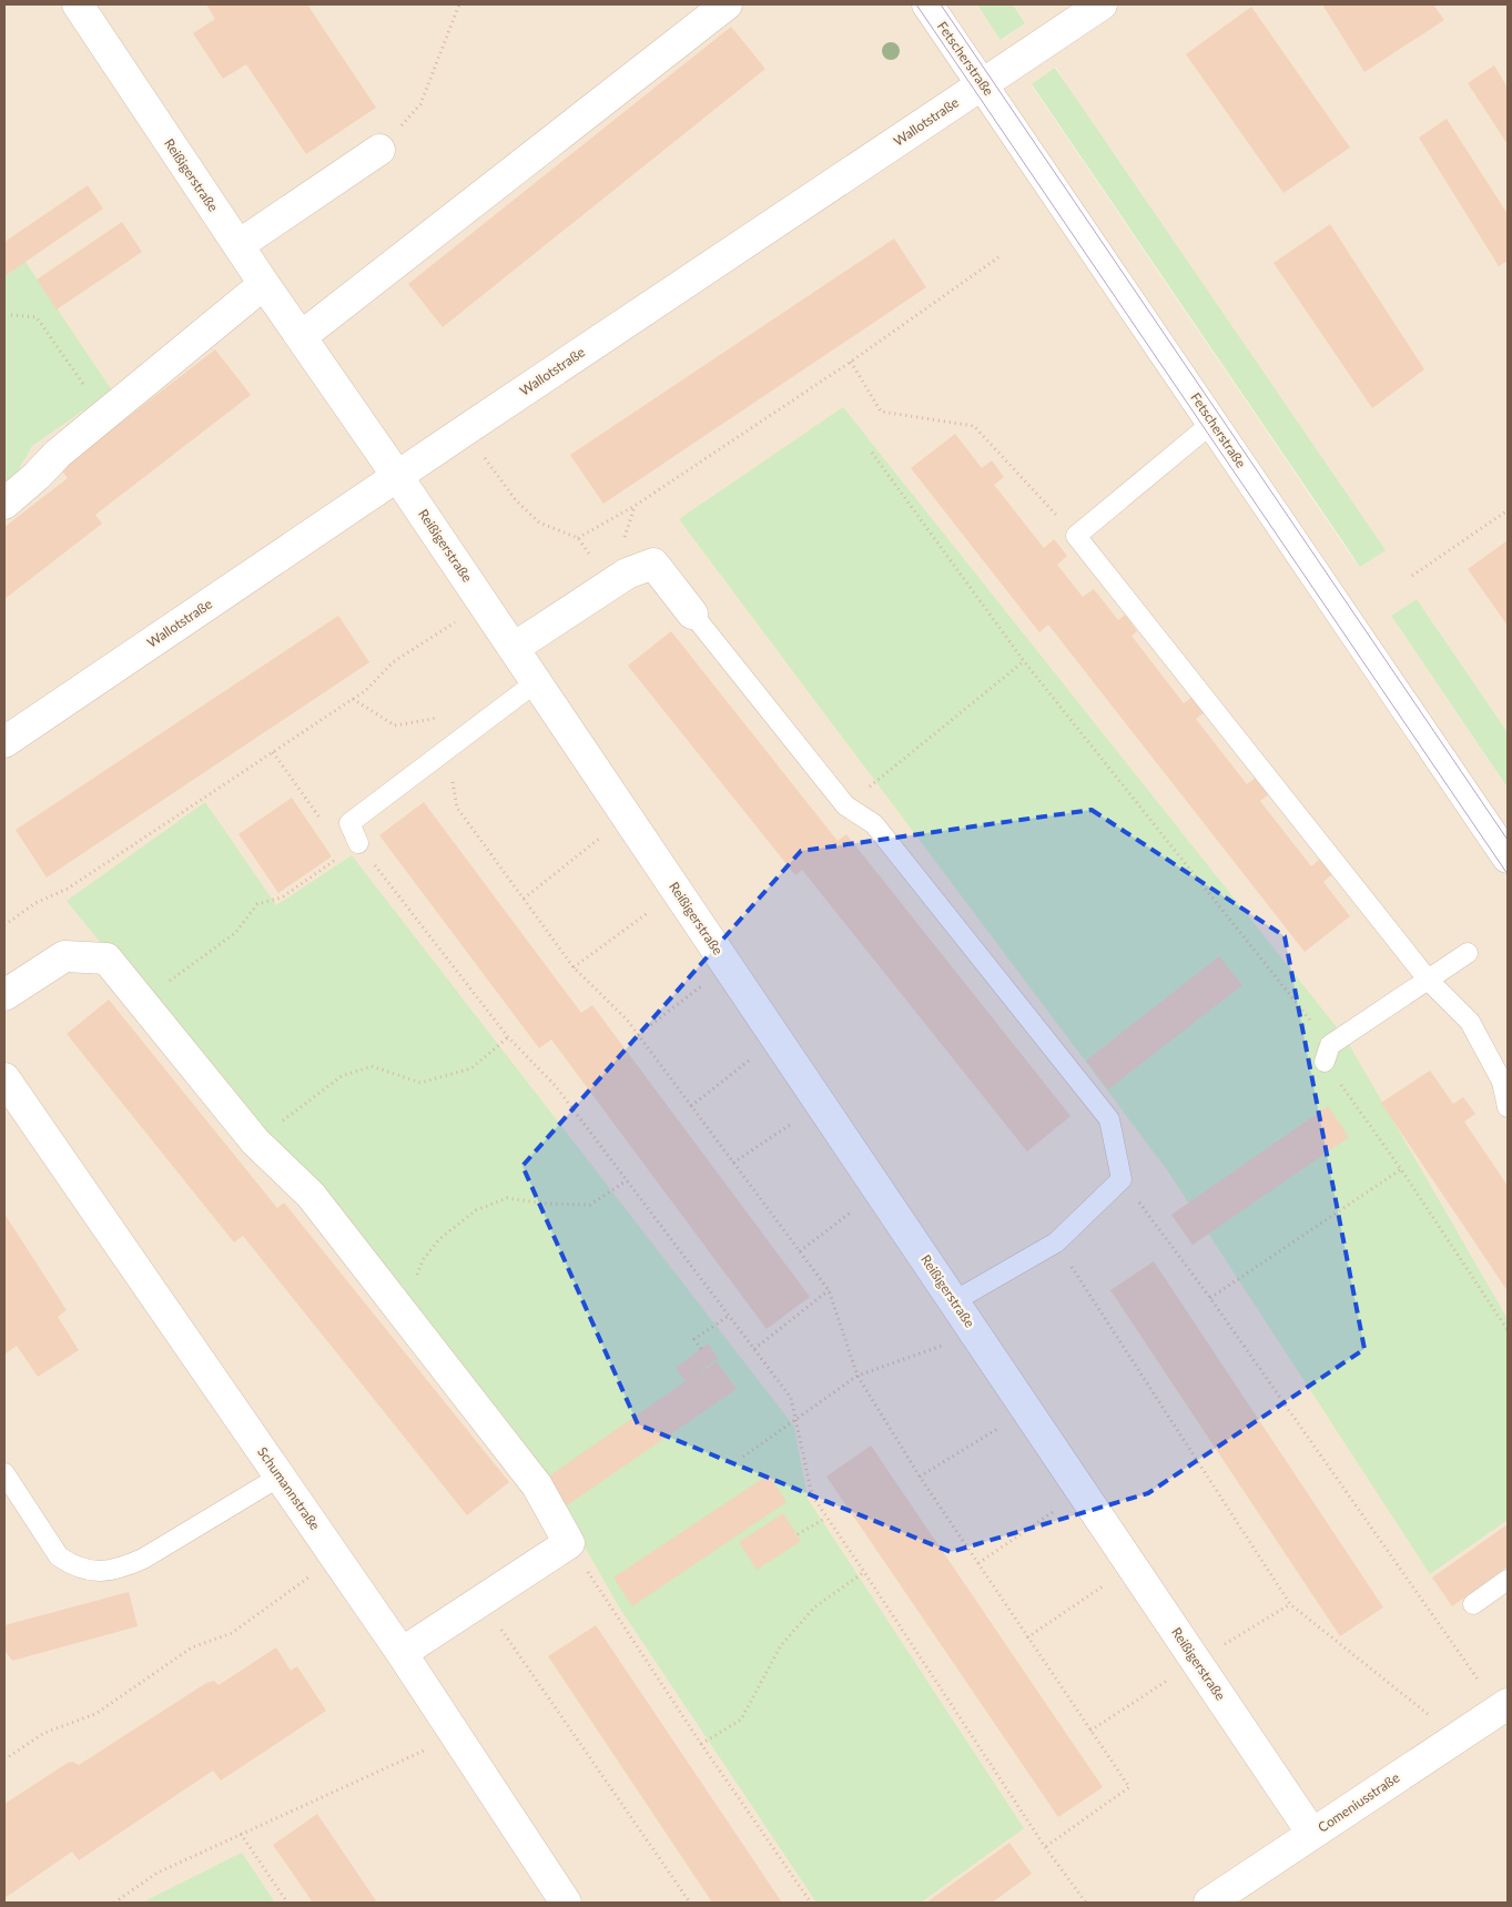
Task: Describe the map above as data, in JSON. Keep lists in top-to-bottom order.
{
  "streets": {
    "street": [
      "Fetscherstraße",
      "Wallotstraße",
      "Reißigerstraße",
      "Schumannstraße",
      "Comeniusstraße"
    ]
  },
  "crossings": [
    ["Fetscherstraße", "Wallotstraße"],
    ["Wallotstraße", "Reißigerstraße"],
    ["Reißigerstraße", "Comeniusstraße"]
  ]
}
